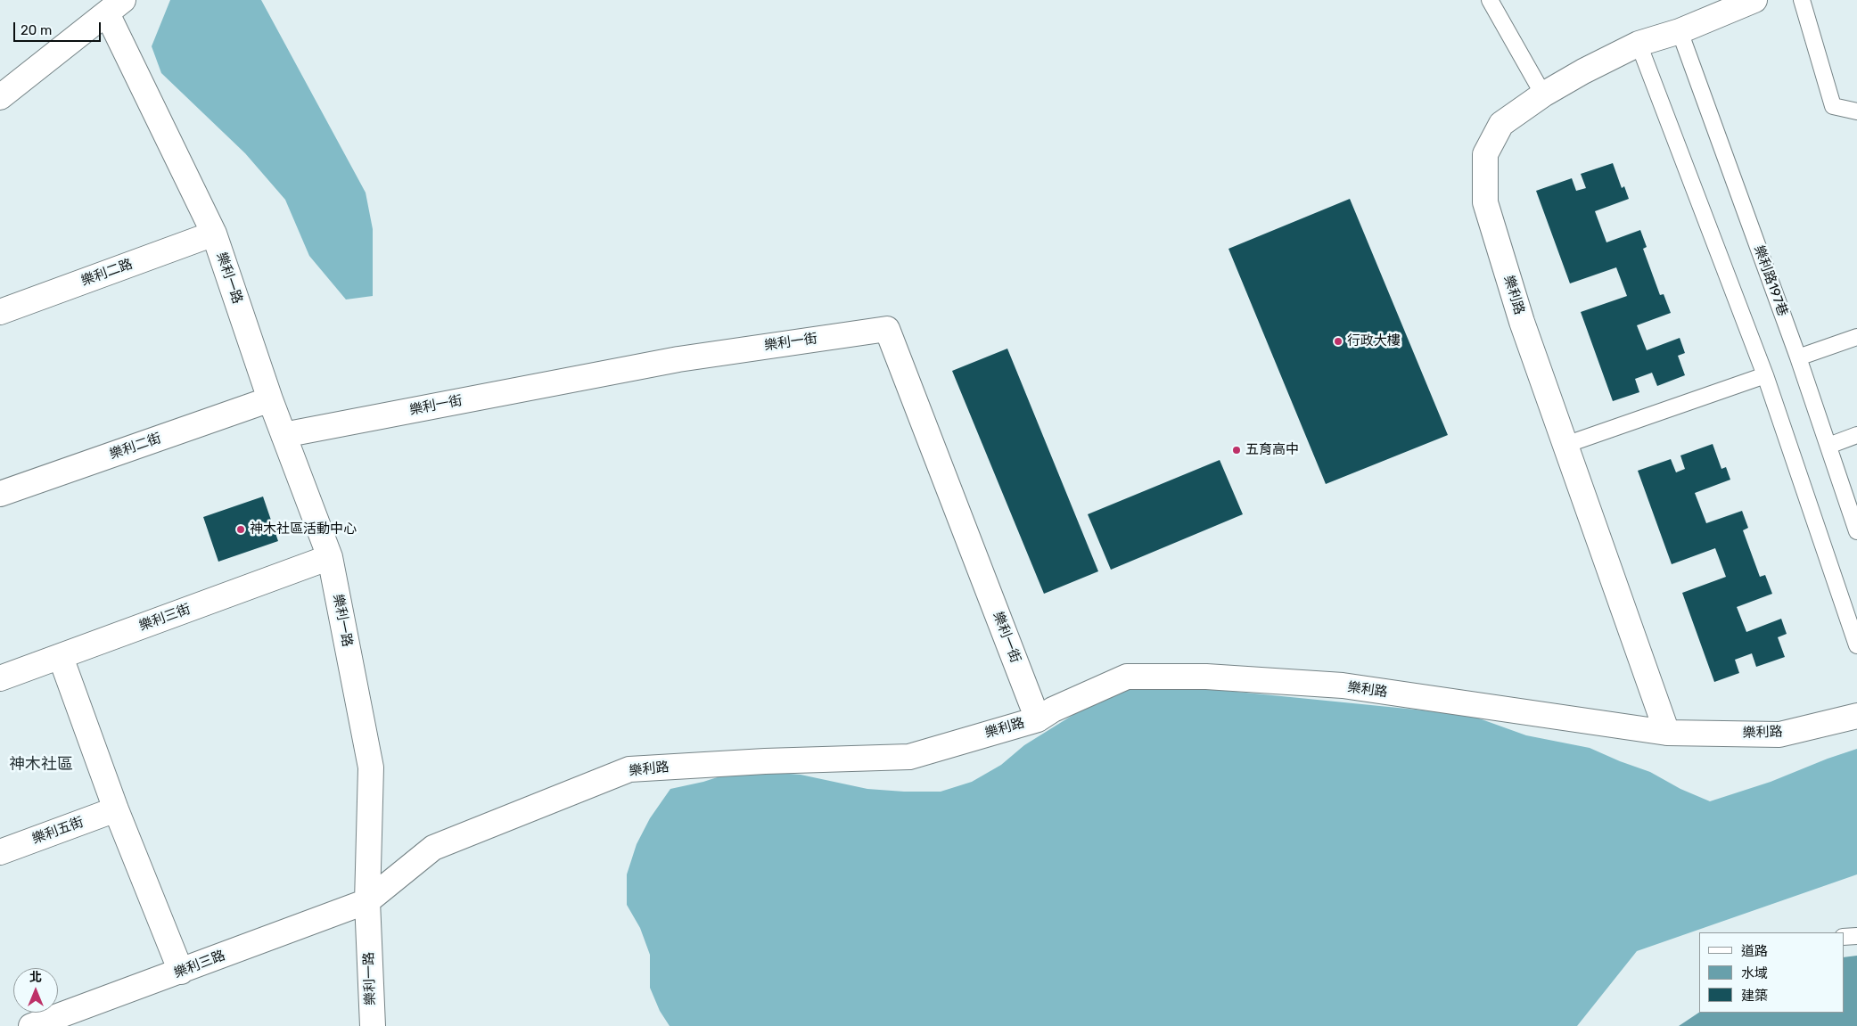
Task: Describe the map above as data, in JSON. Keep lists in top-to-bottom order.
{
  "streets": {
    "street": [
      "樂利二路",
      "樂利一路",
      "樂利路",
      "樂利一街",
      "樂利二街",
      "樂利三街",
      "樂利五街",
      "樂利三路"
    ],
    "lane": ["樂利路197巷"]
  },
  "crossings": [
    ["樂利二路", "樂利一路"],
    ["樂利一路", "樂利路"],
    ["樂利一路", "樂利一街"],
    ["樂利一路", "樂利二街"],
    ["樂利一路", "樂利三街"],
    ["樂利一路", "樂利三路"],
    ["樂利路197巷", "樂利路"],
    ["樂利路", "樂利一街"],
    ["樂利路", "樂利三路"]
  ],
  "districts": ["神木社區"],
  "places": ["行政大樓", "五育高中", "神木社區活動中心"],
  "legend": ["道路", "水域", "建築"],
  "scale_bar": "20 m",
  "north": "top"
}
